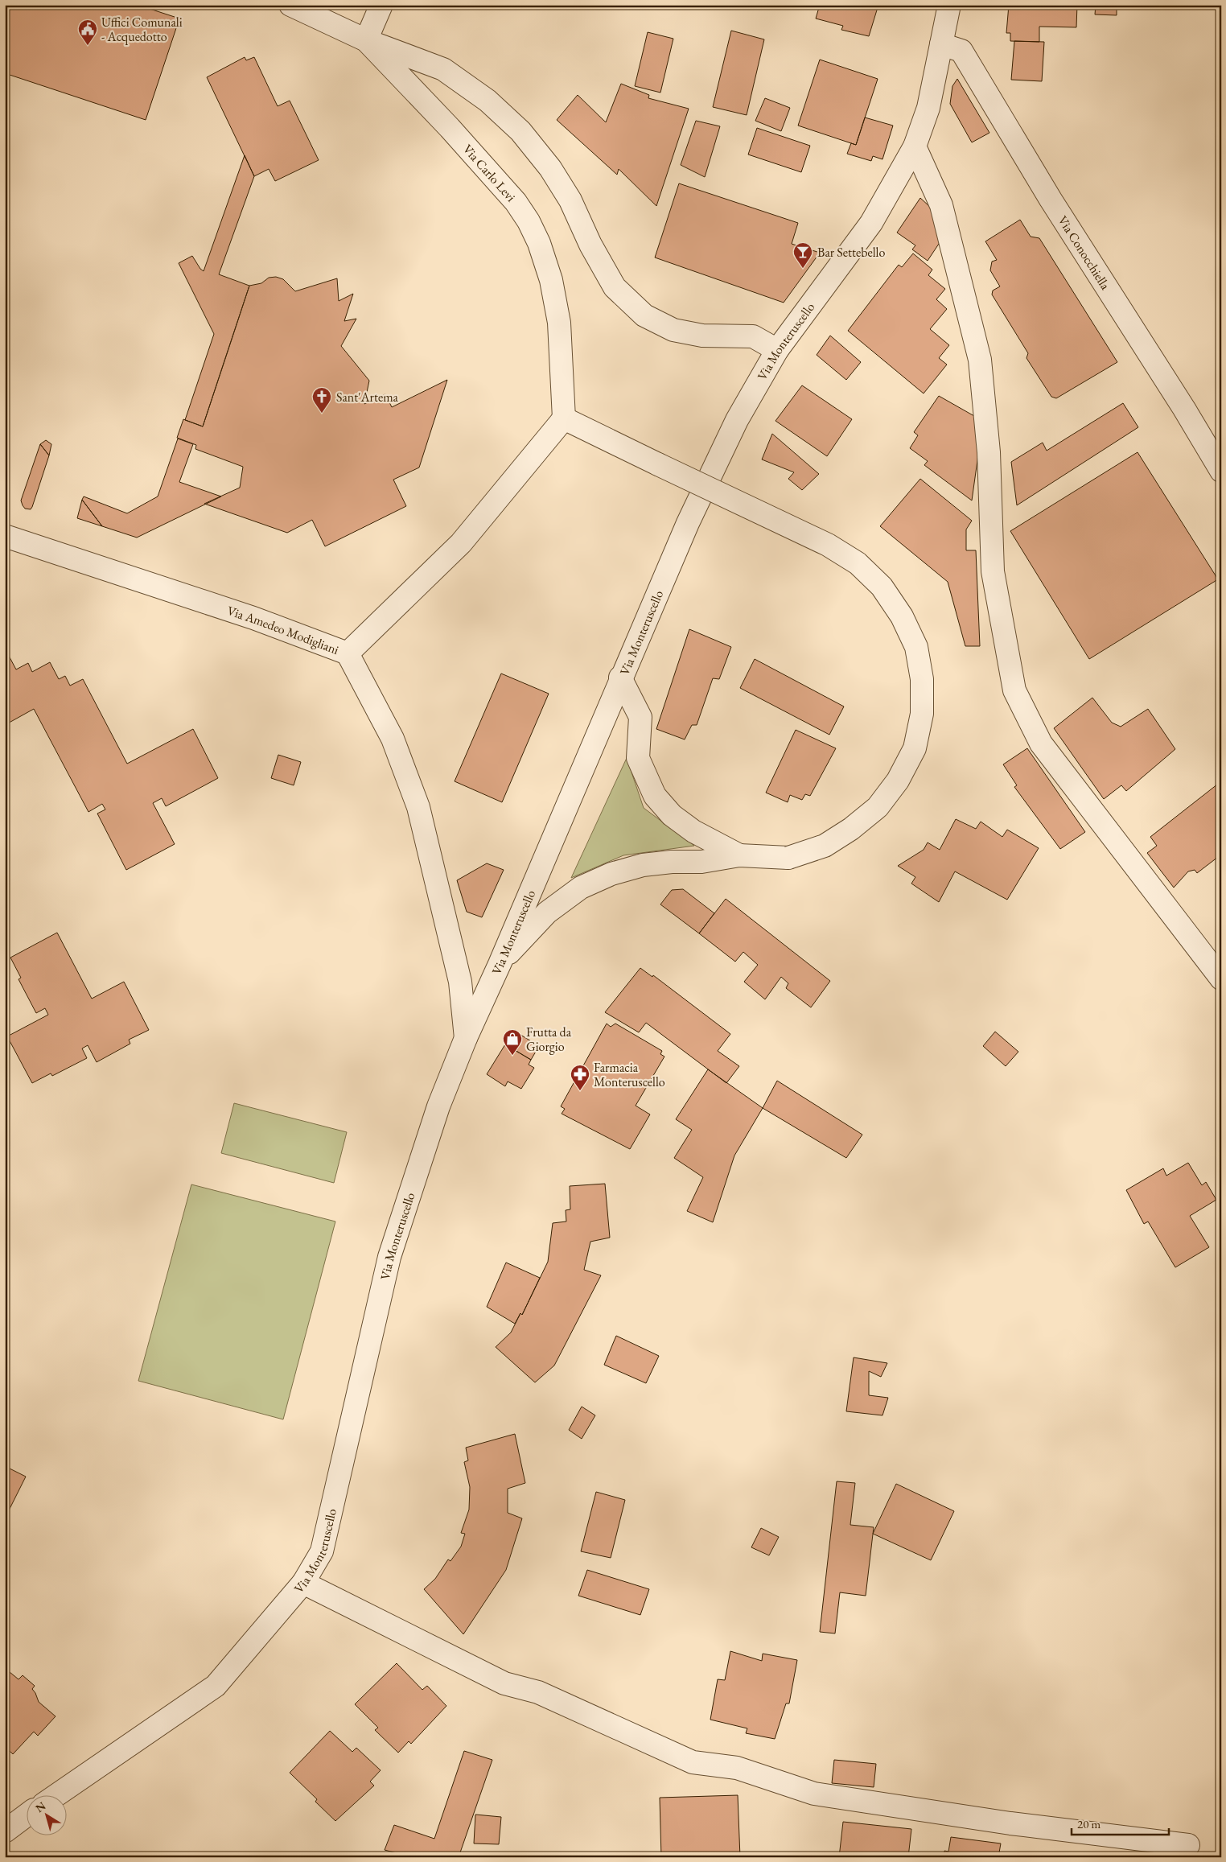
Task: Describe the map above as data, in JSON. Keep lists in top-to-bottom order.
{
  "streets": {
    "street": [
      "Via Carlo Levi",
      "Via Conocchiella",
      "Via Monteruscello",
      "Via Amedeo Modigliani"
    ]
  },
  "crossings": [
    ["Via Carlo Levi", "Via Amedeo Modigliani"],
    ["Via Conocchiella", "Via Monteruscello"]
  ],
  "places": {
    "public building": ["Uffici Comunali - Acquedotto"],
    "bar": ["Bar Settebello"],
    "church": ["Sant'Artema"],
    "shop": ["Frutta da Giorgio"],
    "pharmacy": ["Farmacia Monteruscello"]
  },
  "scale_bar": "20 m",
  "north": "top left"
}
